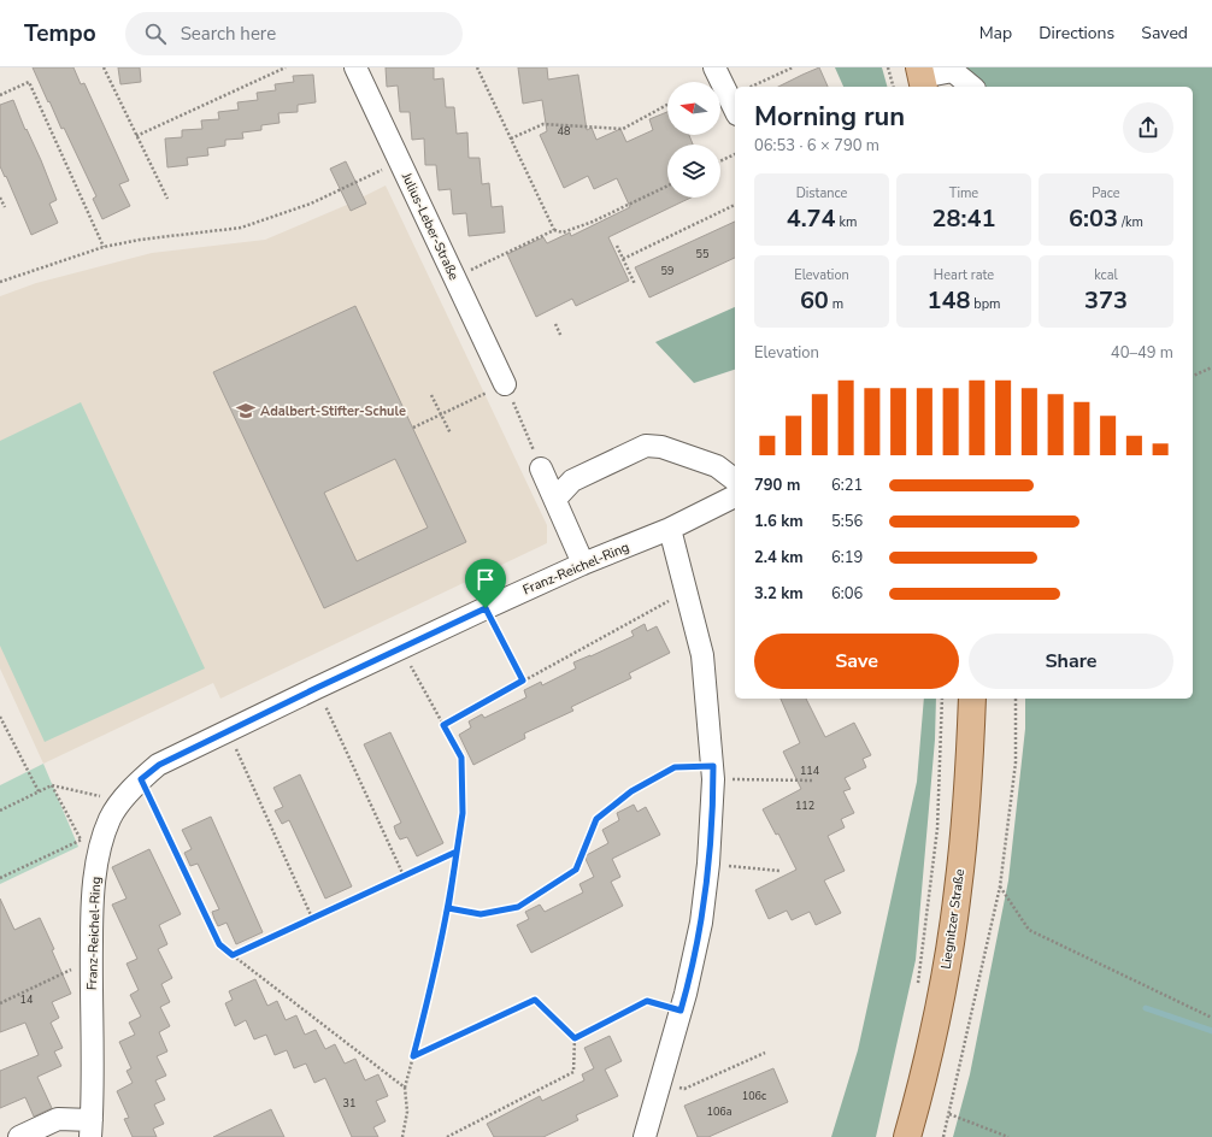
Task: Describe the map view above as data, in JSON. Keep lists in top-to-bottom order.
{
  "streets": {
    "main road": ["Liegnitzer Straße"],
    "street": ["Julius-Leber-Straße", "Franz-Reichel-Ring"]
  },
  "places": {
    "school or university": ["Adalbert-Stifter-Schule"]
  },
  "house_numbers": [
    "48",
    "55",
    "59",
    "114",
    "112",
    "14",
    "106c",
    "31",
    "106a"
  ],
  "north": "left",
  "page": {
    "header": "Tempo",
    "search": "Search here",
    "nav": ["Map", "Directions", "Saved"],
    "heading": ["Morning run", "06:53 · 6 × 790 m"],
    "stats": [
      ["Distance", "4.74 km"],
      ["Time", "28:41"],
      ["Pace", "6:03 /km"],
      ["Elevation", "60 m"],
      ["Heart rate", "148 bpm"],
      ["kcal", "373"]
    ],
    "chart": ["Elevation", "40–49 m"],
    "list": [
      {
        "name": "790 m",
        "note": "6:21"
      },
      {
        "name": "1.6 km",
        "note": "5:56"
      },
      {
        "name": "2.4 km",
        "note": "6:19"
      },
      {
        "name": "3.2 km",
        "note": "6:06"
      }
    ],
    "buttons": ["Save", "Share"]
  }
}
